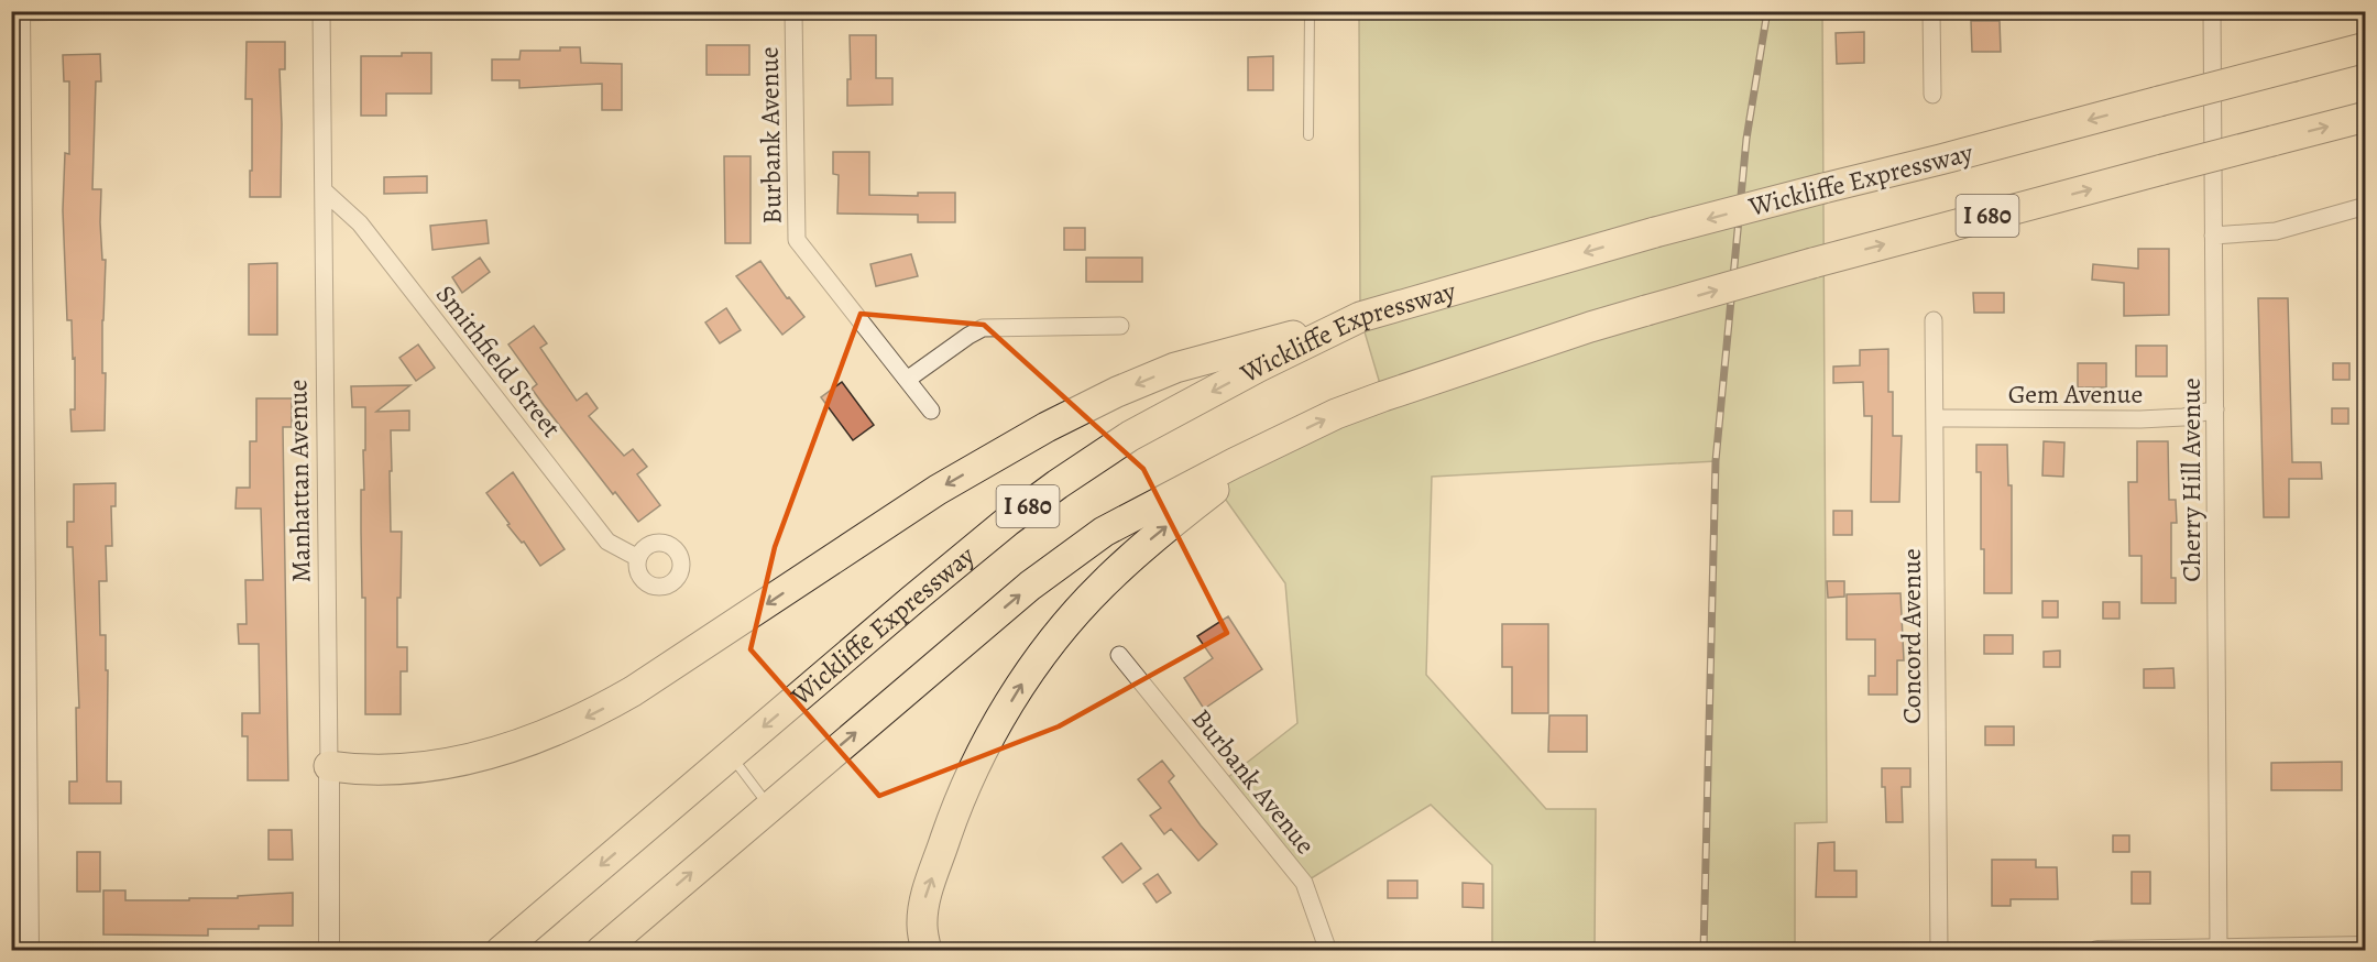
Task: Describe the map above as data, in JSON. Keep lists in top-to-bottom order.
{
  "streets": {
    "highway": ["Wickliffe Expressway", "I 680"],
    "street": [
      "Burbank Avenue",
      "Smithfield Street",
      "Gem Avenue",
      "Cherry Hill Avenue",
      "Manhattan Avenue",
      "Concord Avenue"
    ]
  },
  "crossings": [
    ["Smithfield Street", "Manhattan Avenue"],
    ["Gem Avenue", "Cherry Hill Avenue"],
    ["Gem Avenue", "Concord Avenue"]
  ]
}
